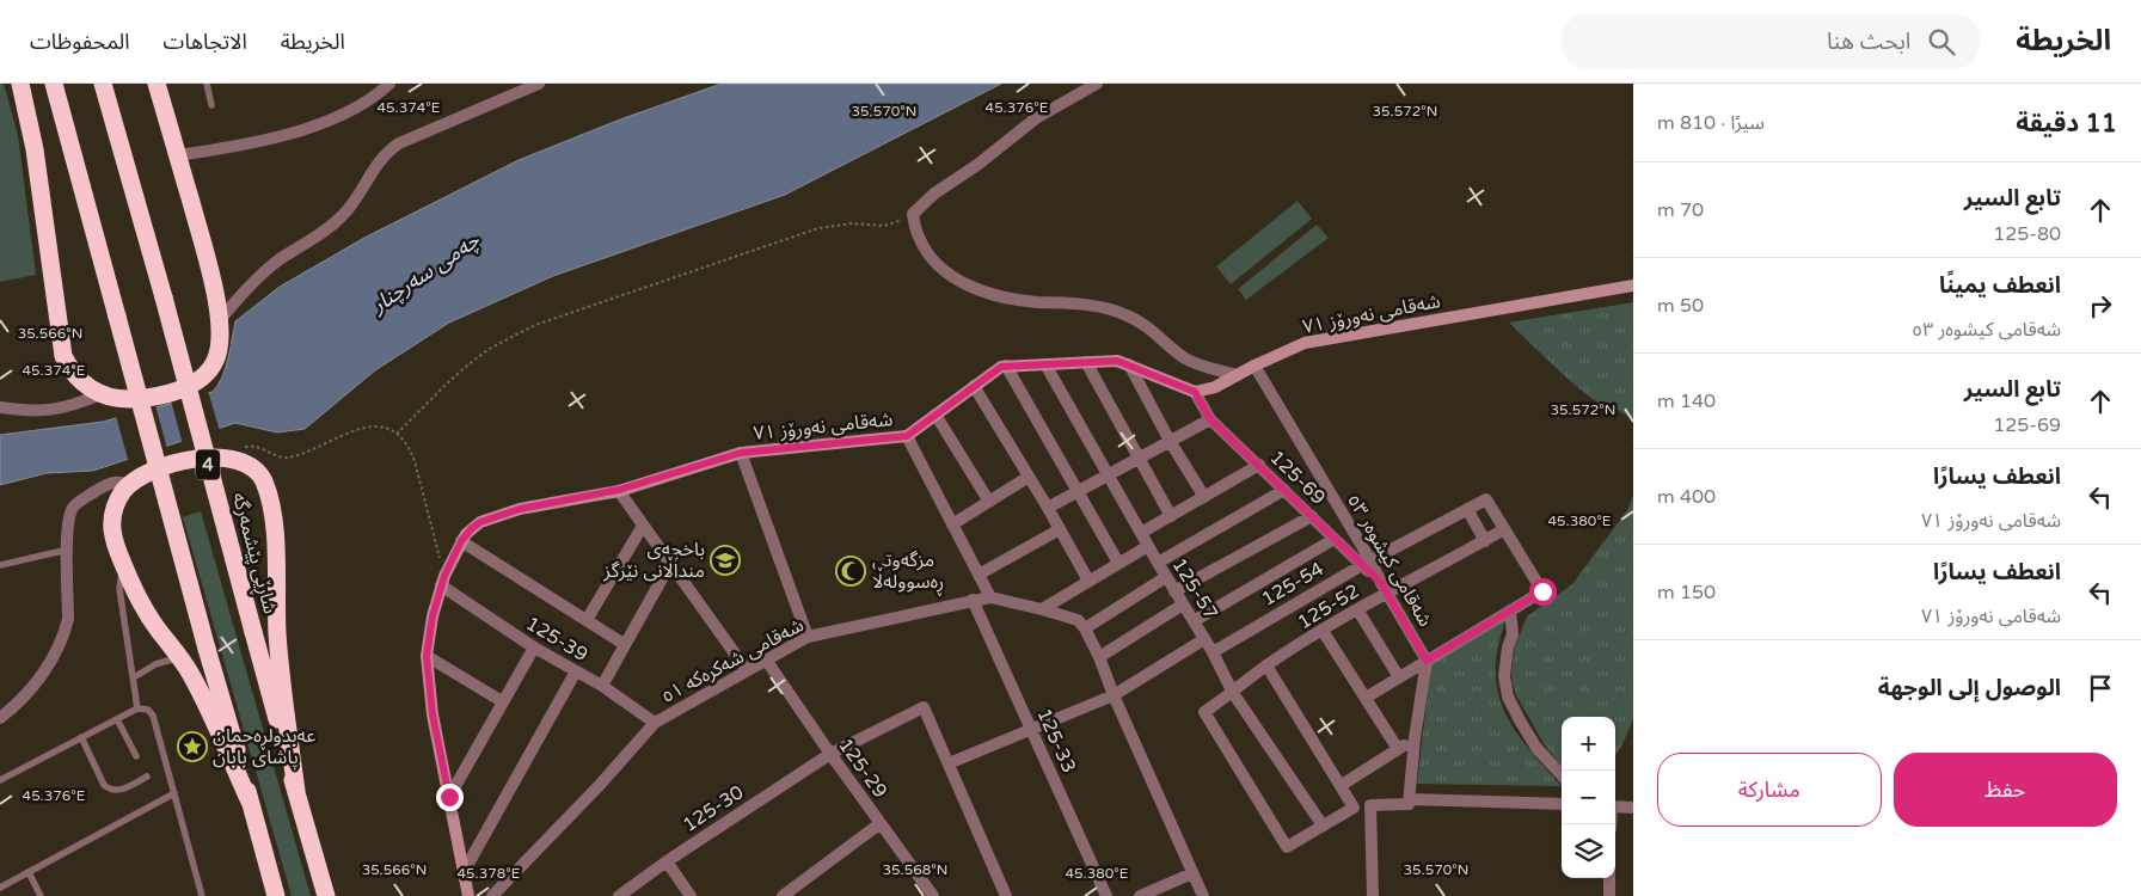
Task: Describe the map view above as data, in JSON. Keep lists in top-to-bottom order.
{
  "streets": {
    "highway": ["4", "شاڕێی پێشمەرگە"],
    "street": [
      "شەقامی نەورۆز ٧١",
      "125-69",
      "شەقامی کیشوەر ٥٣",
      "125-54",
      "125-57",
      "125-52",
      "125-39",
      "شەقامی شەکرەکە ٥١",
      "125-33",
      "125-29",
      "125-30"
    ]
  },
  "crossings": [
    ["شەقامی نەورۆز ٧١", "125-69"],
    ["شەقامی نەورۆز ٧١", "شەقامی کیشوەر ٥٣"],
    ["شەقامی نەورۆز ٧١", "125-57"],
    ["شەقامی نەورۆز ٧١", "125-39"],
    ["125-69", "شەقامی کیشوەر ٥٣"],
    ["125-69", "125-54"],
    ["125-69", "125-52"],
    ["شەقامی کیشوەر ٥٣", "125-54"],
    ["شەقامی کیشوەر ٥٣", "125-52"],
    ["125-54", "125-57"],
    ["125-54", "125-52"],
    ["125-57", "125-52"],
    ["125-39", "شەقامی شەکرەکە ٥١"],
    ["شەقامی شەکرەکە ٥١", "125-33"],
    ["شەقامی شەکرەکە ٥١", "125-29"],
    ["125-29", "125-30"]
  ],
  "water": ["چەمی سەرچنار"],
  "places": {
    "school or university": ["باخچەی منداڵانی نێرگز"],
    "mosque": ["مزگەوتی ڕەسوولەڵا"],
    "place": ["عەبدولڕەحمان پاشای بابان"]
  },
  "page": {
    "header": "الخريطة",
    "search": "ابحث هنا",
    "nav": ["الخريطة", "الاتجاهات", "المحفوظات"],
    "heading": ["11 دقيقة", "سيرًا · 810 m"],
    "list": [
      ["تابع السير", "125-80", "70 m"],
      ["انعطف يمينًا", "شەقامی کیشوەر ٥٣", "50 m"],
      ["تابع السير", "125-69", "140 m"],
      ["انعطف يسارًا", "شەقامی نەورۆز ٧١", "400 m"],
      ["انعطف يسارًا", "شەقامی نەورۆز ٧١", "150 m"],
      "الوصول إلى الوجهة"
    ],
    "map_buttons": ["+", "−"],
    "buttons": ["حفظ", "مشاركة"]
  },
  "coordinates": [
    "45.374°E",
    "45.376°E",
    "35.570°N",
    "35.572°N",
    "35.566°N",
    "45.380°E",
    "35.568°N",
    "45.378°E"
  ]
}
